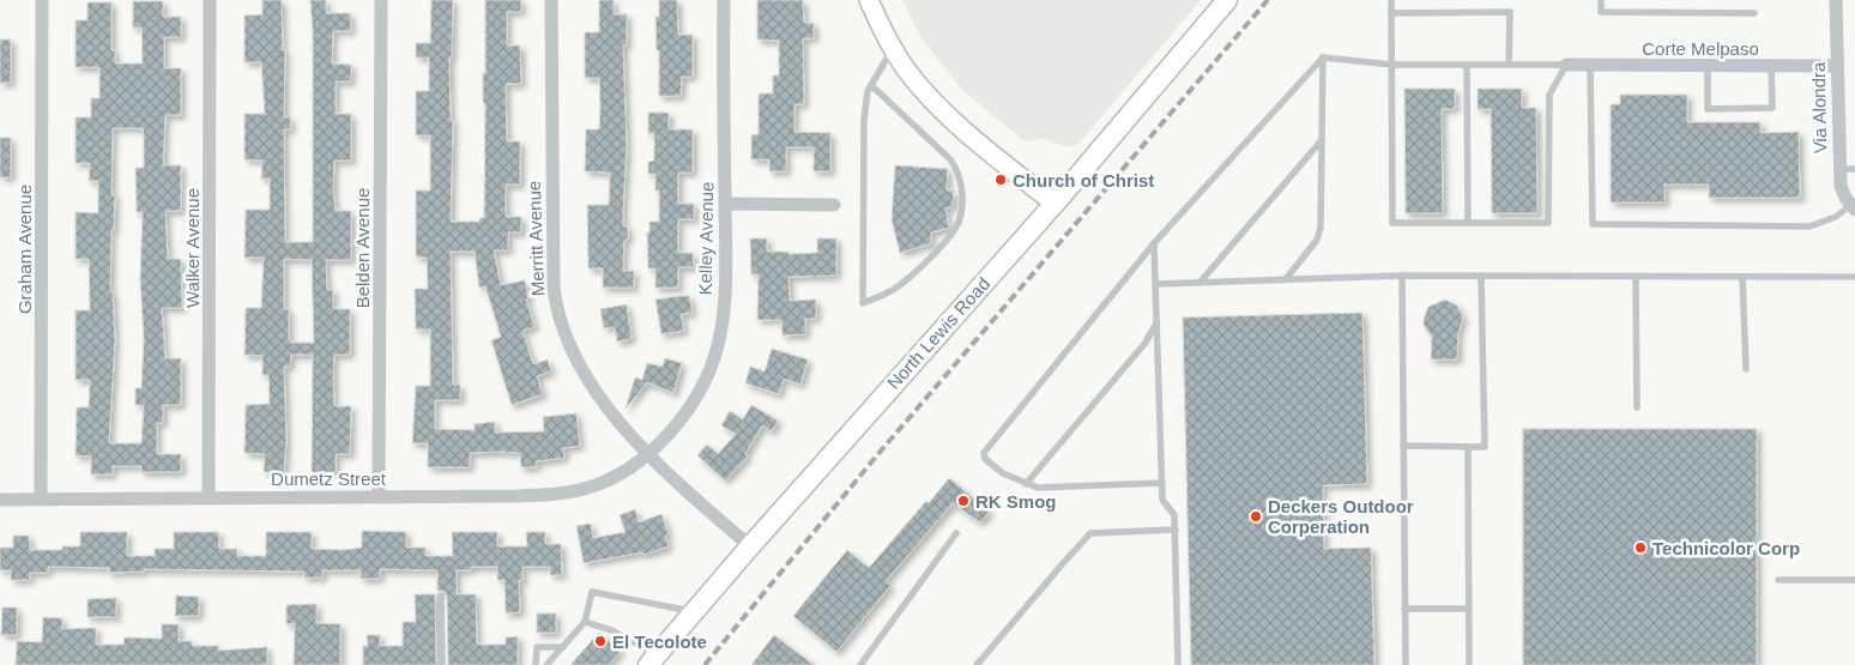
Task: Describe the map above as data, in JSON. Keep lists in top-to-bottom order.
{
  "streets": {
    "main road": ["North Lewis Road"],
    "street": [
      "Corte Melpaso",
      "Via Alondra",
      "Merritt Avenue",
      "Kelley Avenue",
      "Walker Avenue",
      "Belden Avenue",
      "Graham Avenue",
      "Dumetz Street"
    ]
  },
  "crossings": [
    ["Corte Melpaso", "Via Alondra"],
    ["Merritt Avenue", "Kelley Avenue"],
    ["Merritt Avenue", "North Lewis Road"],
    ["Merritt Avenue", "Dumetz Street"],
    ["Kelley Avenue", "Dumetz Street"],
    ["Walker Avenue", "Dumetz Street"],
    ["Belden Avenue", "Dumetz Street"],
    ["Graham Avenue", "Dumetz Street"]
  ],
  "places": [
    "Church of Christ",
    "RK Smog",
    "Deckers Outdoor Corperation",
    "Technicolor Corp",
    "El Tecolote"
  ]
}
